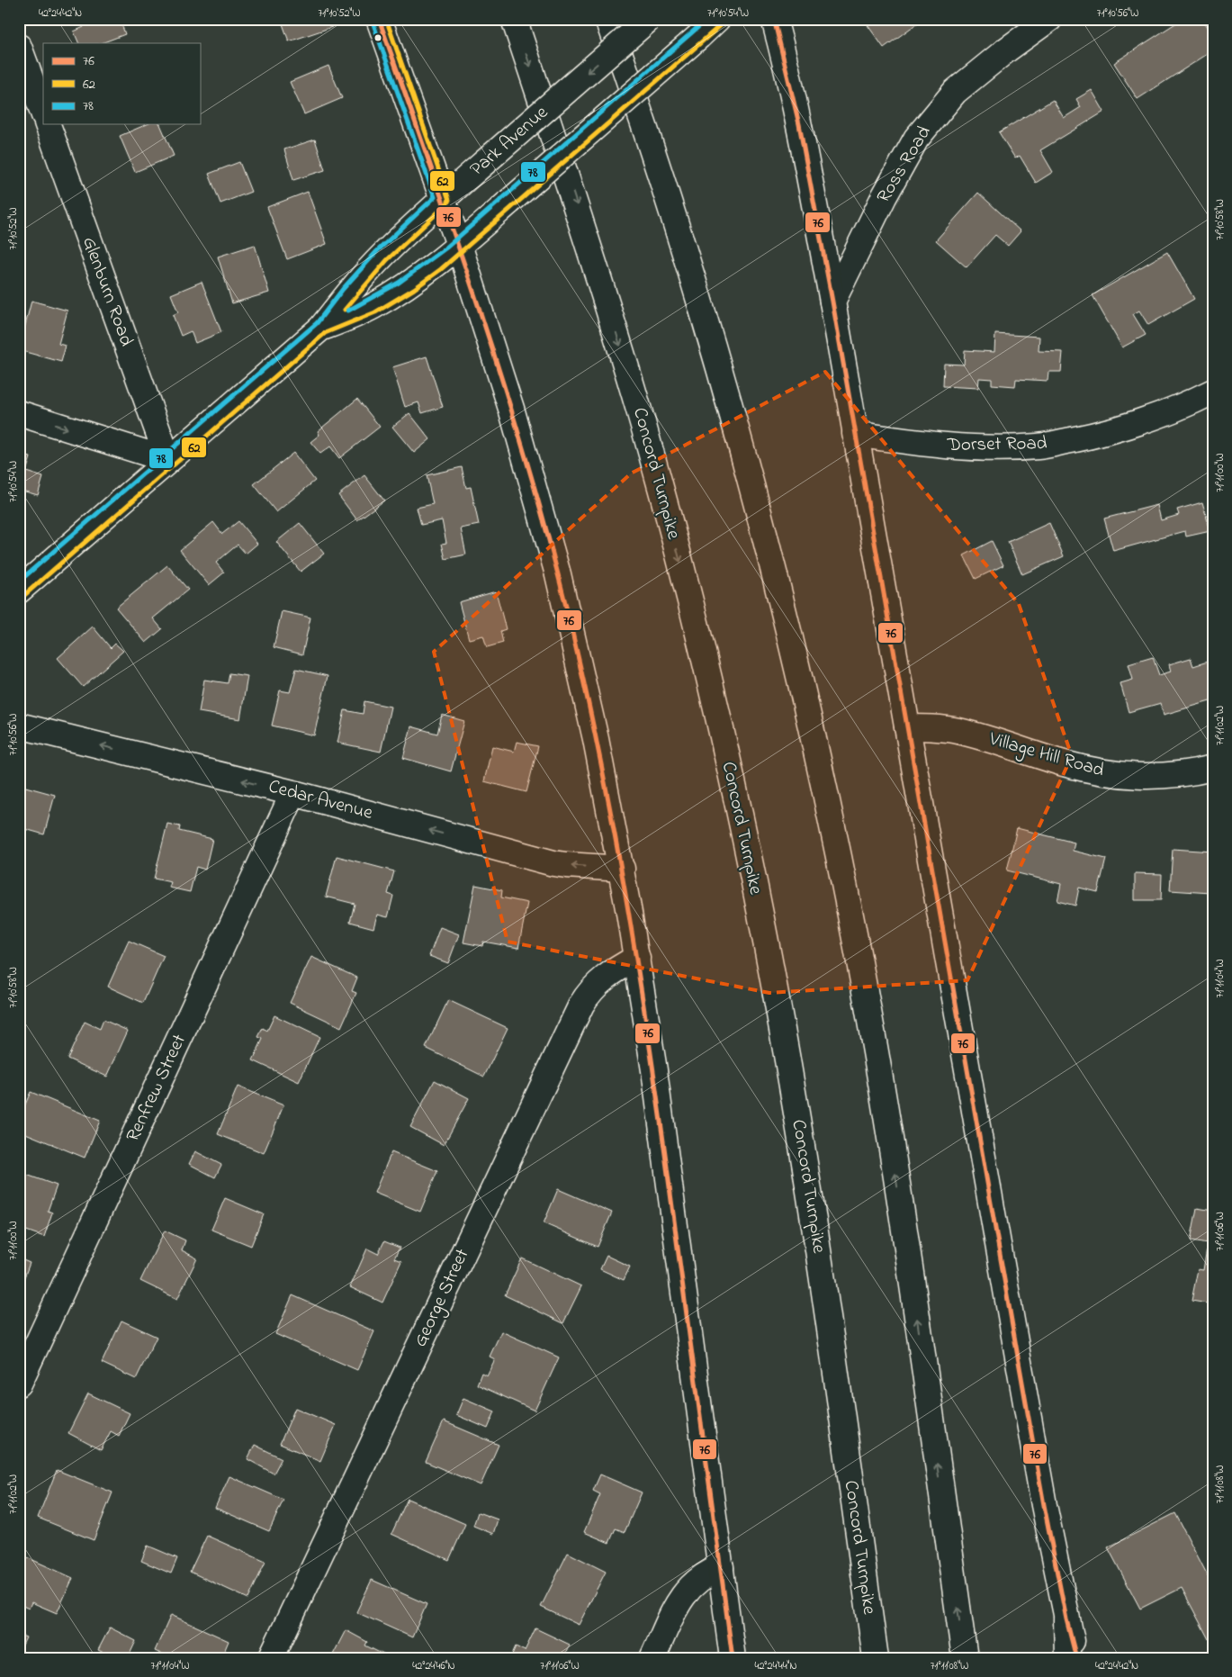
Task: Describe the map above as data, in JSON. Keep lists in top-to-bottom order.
{
  "streets": {
    "main road": [
      "Park Avenue",
      "Ross Road",
      "Glenburn Road",
      "Dorset Road",
      "Concord Turnpike",
      "Village Hill Road",
      "Cedar Avenue",
      "Renfrew Street",
      "George Street"
    ]
  },
  "crossings": [
    ["Park Avenue", "Glenburn Road"],
    ["Cedar Avenue", "Renfrew Street"]
  ],
  "one_way": ["Cedar Avenue"],
  "lines": ["transit line 76", "transit line 62", "transit line 78"],
  "legend": ["76", "62", "78"],
  "coordinates": [
    "42°24'42\"N",
    "71°10'52\"W",
    "71°10'54\"W",
    "71°10'56\"W",
    "71°10'58\"W",
    "71°11'00\"W",
    "71°11'02\"W",
    "71°11'04\"W",
    "71°11'06\"W",
    "71°11'08\"W",
    "42°24'46\"N",
    "42°24'44\"N"
  ]
}
